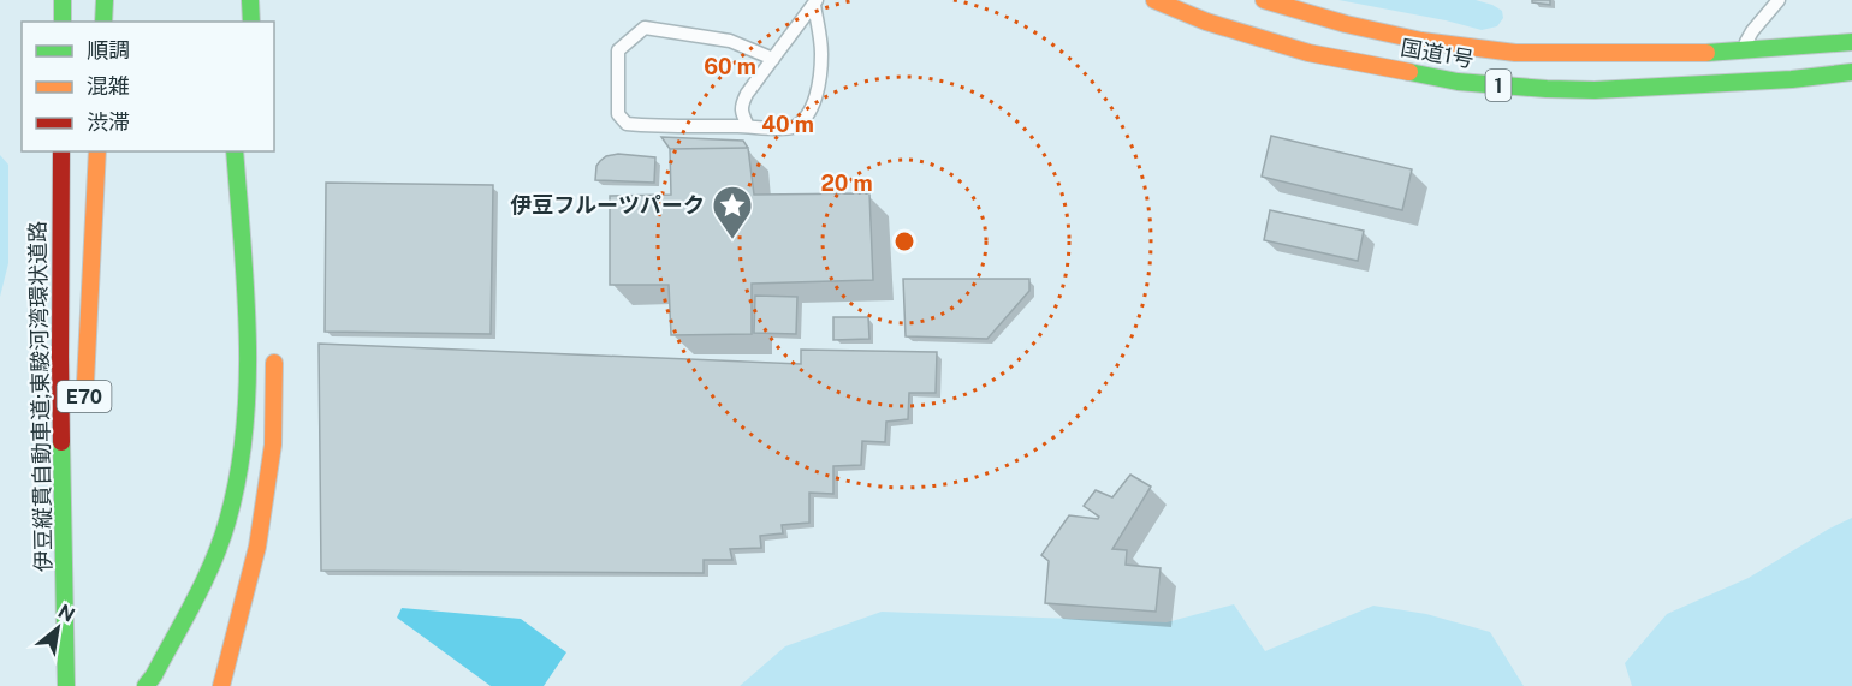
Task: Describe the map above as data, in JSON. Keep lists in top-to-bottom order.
{
  "streets": {
    "highway": [
      "国道1号",
      "1",
      "伊豆縦貫自動車道;東駿河湾環状道路",
      "E70"
    ]
  },
  "places": {
    "place": ["伊豆フルーツパーク"]
  },
  "legend": ["順調", "混雑", "渋滞"],
  "north": "top right",
  "rings": ["60 m", "40 m", "20 m"]
}
